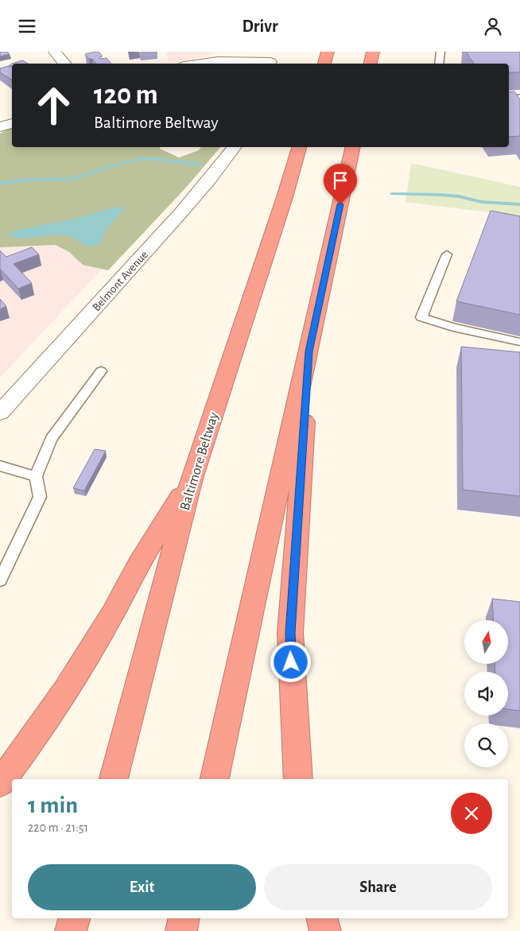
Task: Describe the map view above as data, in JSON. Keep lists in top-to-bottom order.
{
  "streets": {
    "highway": ["Baltimore Beltway"],
    "street": ["Belmont Avenue"]
  },
  "north": "top",
  "page": {
    "header": "Drivr",
    "turn": ["120 m", "Baltimore Beltway"],
    "heading": ["1 min", "220 m · 21:51"],
    "buttons": ["Exit", "Share"]
  }
}
